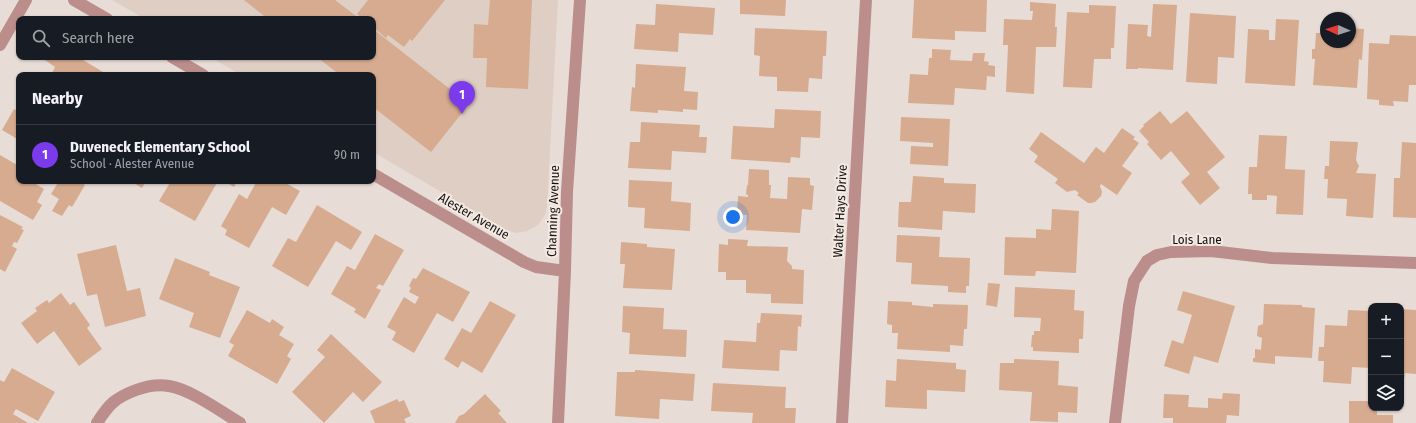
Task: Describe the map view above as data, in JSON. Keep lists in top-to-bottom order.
{
  "streets": {
    "street": [
      "Channing Avenue",
      "Walter Hays Drive",
      "Alester Avenue",
      "Lois Lane"
    ]
  },
  "crossings": [
    ["Channing Avenue", "Alester Avenue"]
  ],
  "north": "left",
  "page": {
    "search": "Search here",
    "heading": "Nearby",
    "pins": "1",
    "list": [
      {
        "mark": "1",
        "name": "Duveneck Elementary School",
        "note": "School · Alester Avenue",
        "value": "90 m"
      }
    ],
    "map_buttons": ["+", "−"]
  }
}
